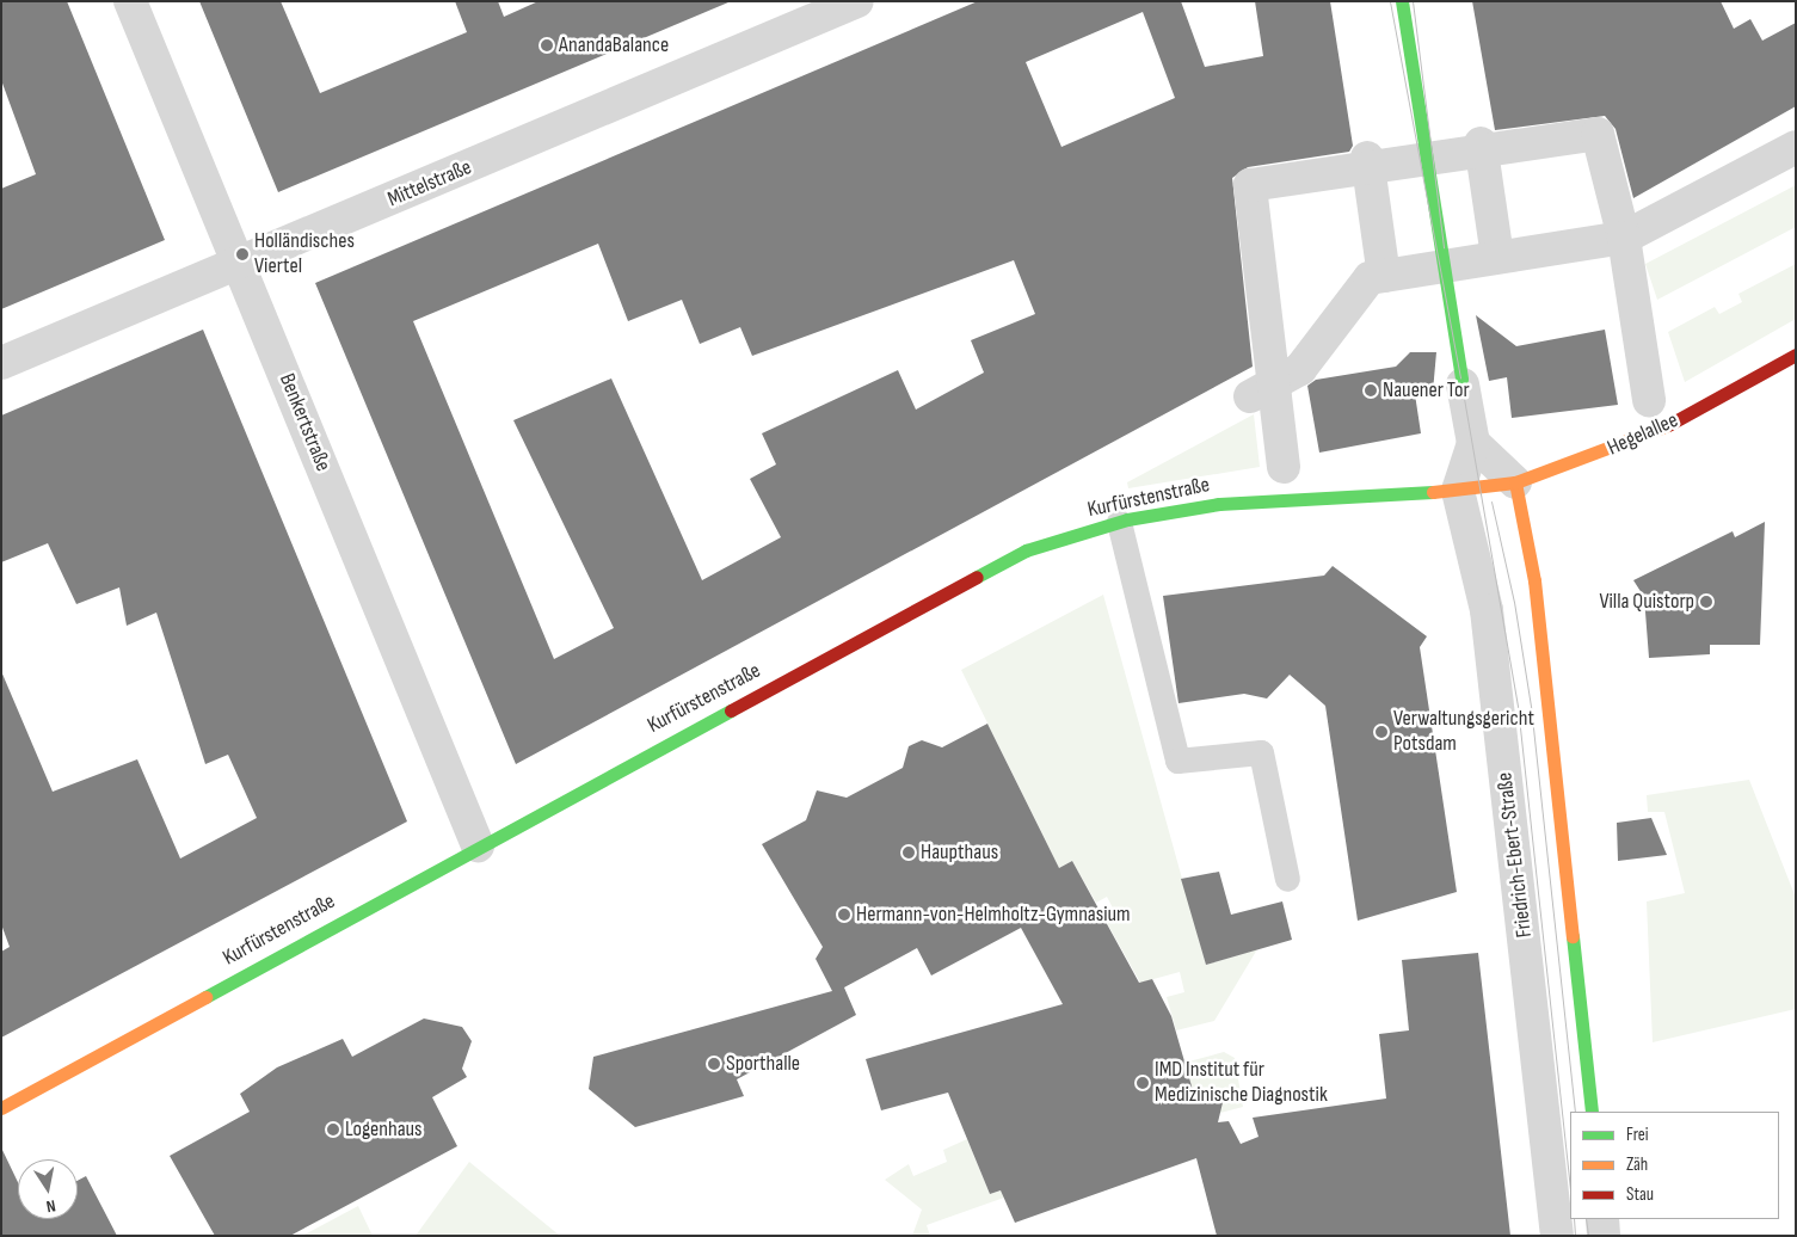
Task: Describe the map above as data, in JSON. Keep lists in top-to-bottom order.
{
  "streets": {
    "street": [
      "Mittelstraße",
      "Benkertstraße",
      "Hegelallee",
      "Kurfürstenstraße",
      "Friedrich-Ebert-Straße"
    ]
  },
  "crossings": [
    ["Mittelstraße", "Benkertstraße"],
    ["Benkertstraße", "Kurfürstenstraße"],
    ["Hegelallee", "Kurfürstenstraße"],
    ["Hegelallee", "Friedrich-Ebert-Straße"],
    ["Kurfürstenstraße", "Friedrich-Ebert-Straße"]
  ],
  "places": [
    "AnandaBalance",
    "Holländisches Viertel",
    "Nauener Tor",
    "Villa Quistorp",
    "Verwaltungsgericht Potsdam",
    "Haupthaus",
    "Hermann-von-Helmholtz-Gymnasium",
    "Sporthalle",
    "IMD Institut für Medizinische Diagnostik",
    "Logenhaus"
  ],
  "legend": ["Frei", "Zäh", "Stau"],
  "north": "bottom"
}
